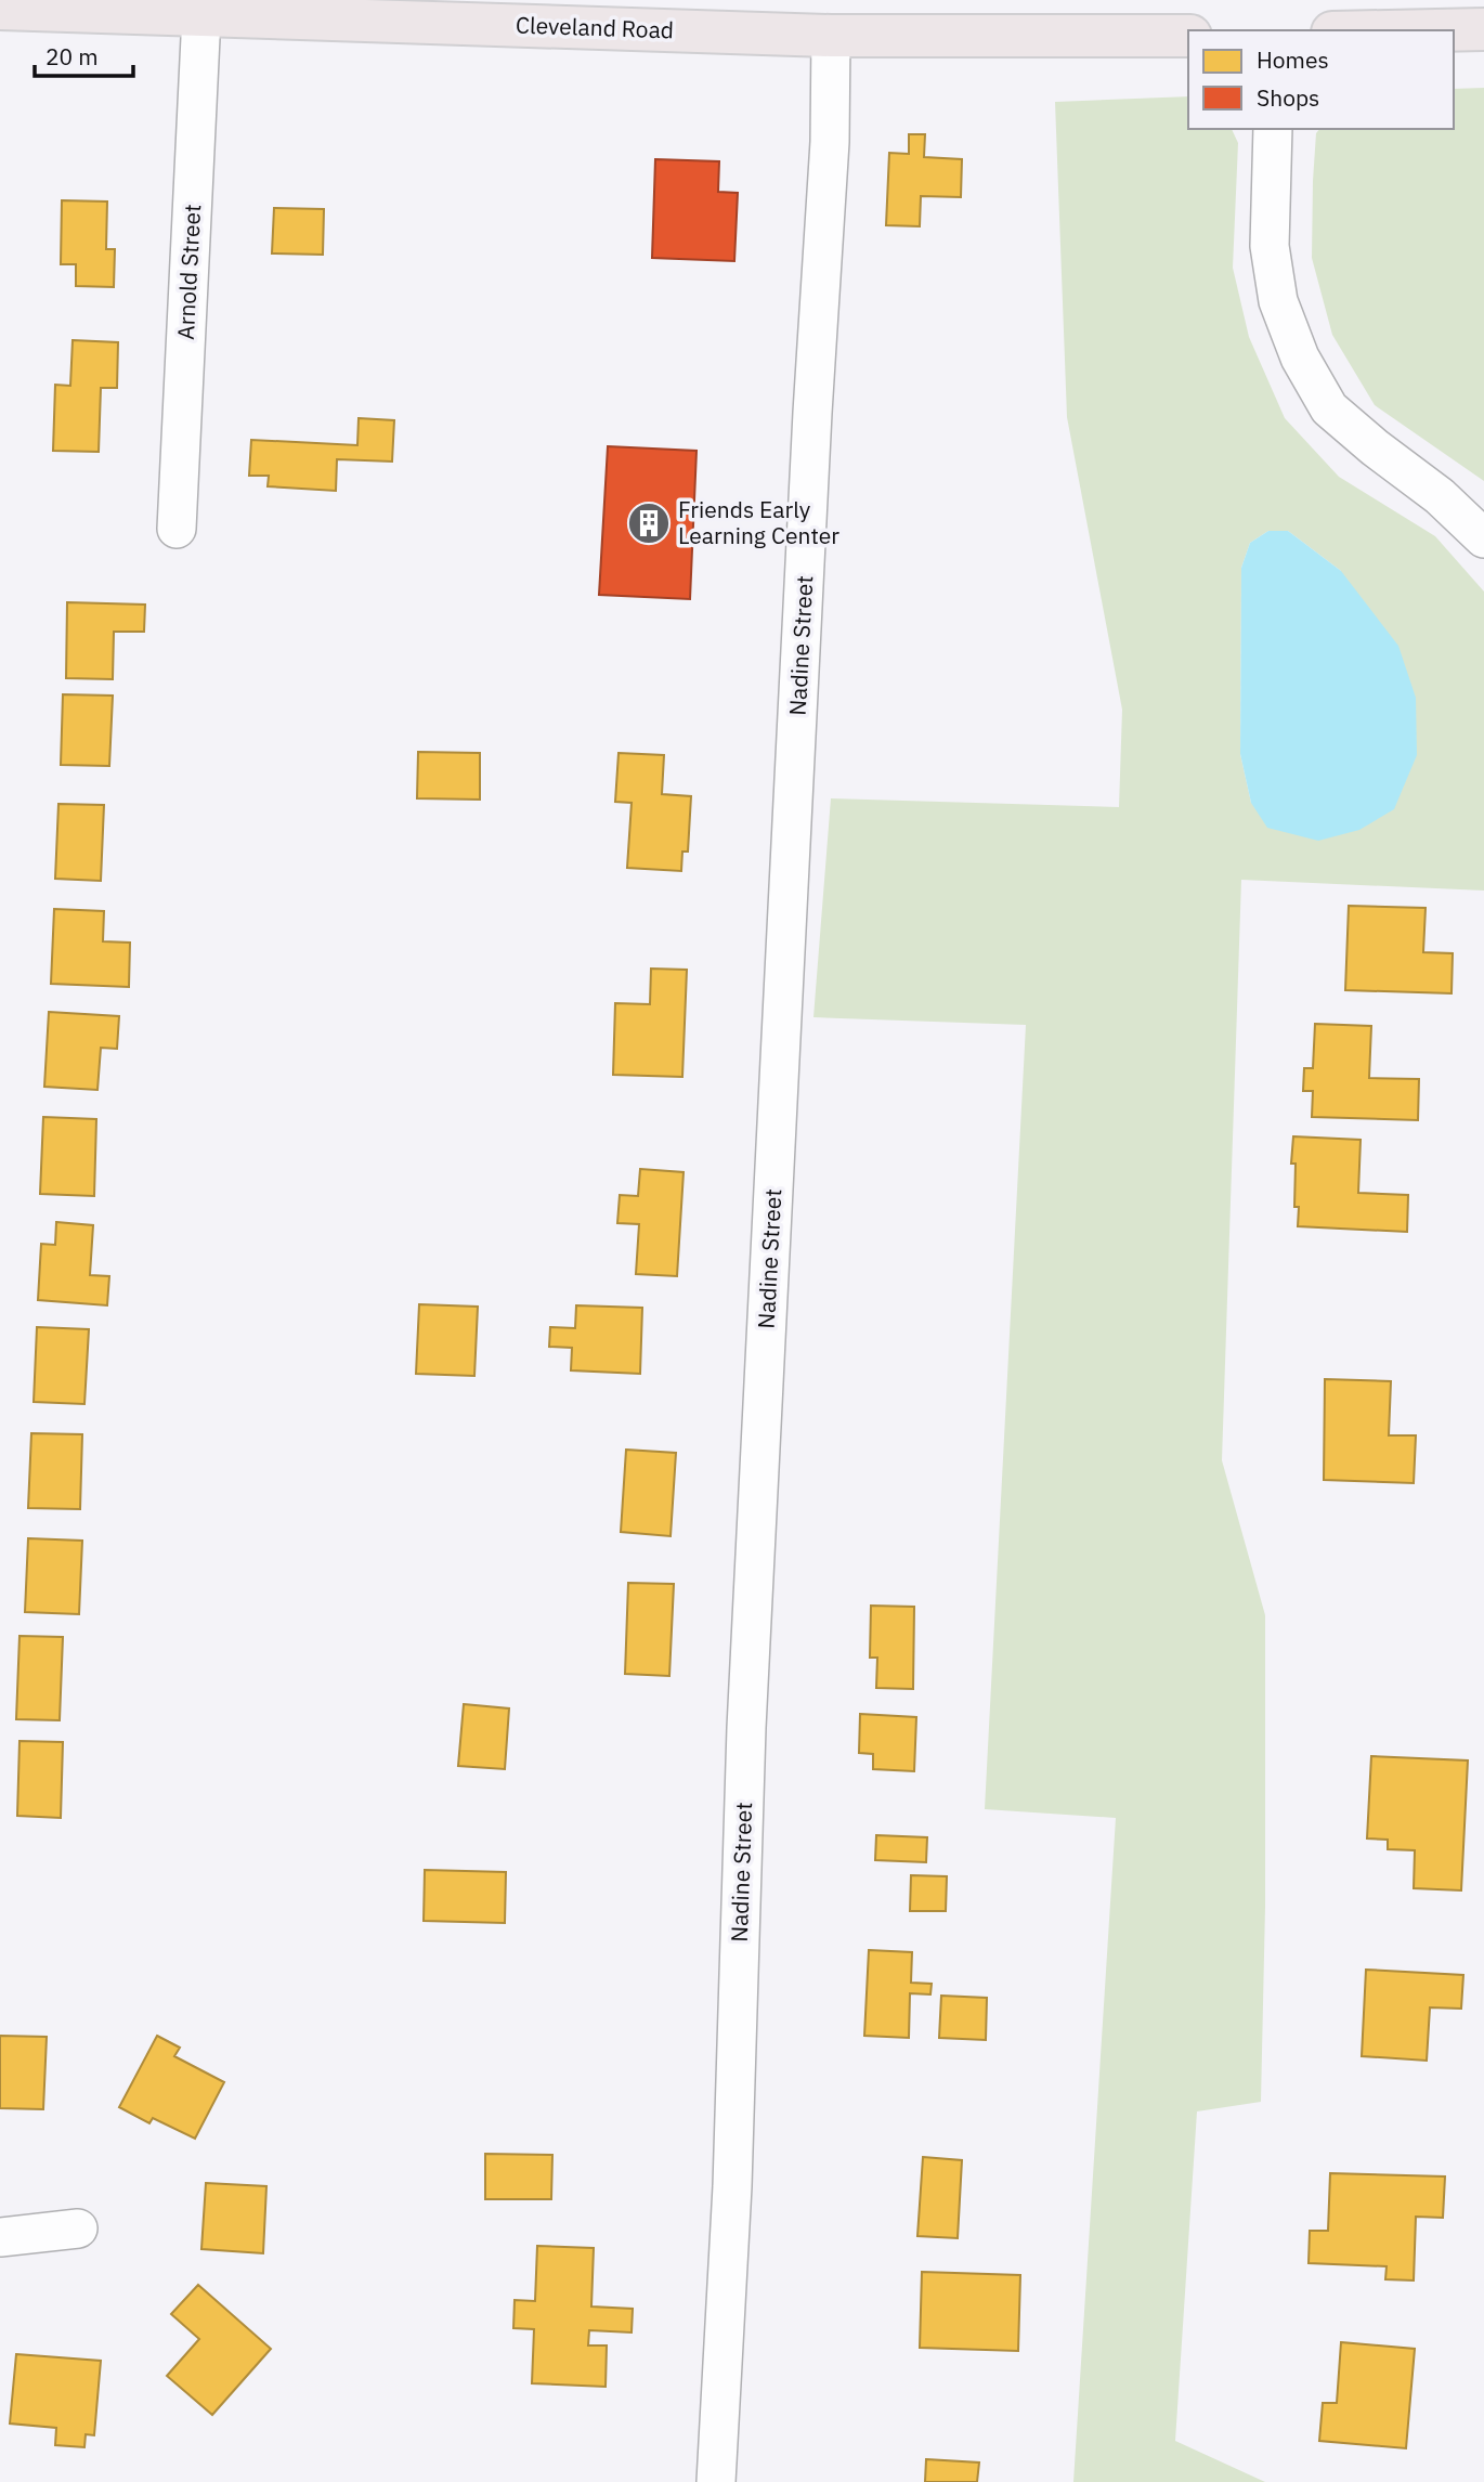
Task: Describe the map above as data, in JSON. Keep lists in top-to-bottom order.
{
  "streets": {
    "main road": ["Cleveland Road"],
    "street": ["Arnold Street", "Nadine Street"]
  },
  "crossings": [
    ["Cleveland Road", "Arnold Street"],
    ["Cleveland Road", "Nadine Street"]
  ],
  "places": {
    "building": ["Friends Early Learning Center"]
  },
  "legend": ["Homes", "Shops"],
  "scale_bar": "20 m"
}
